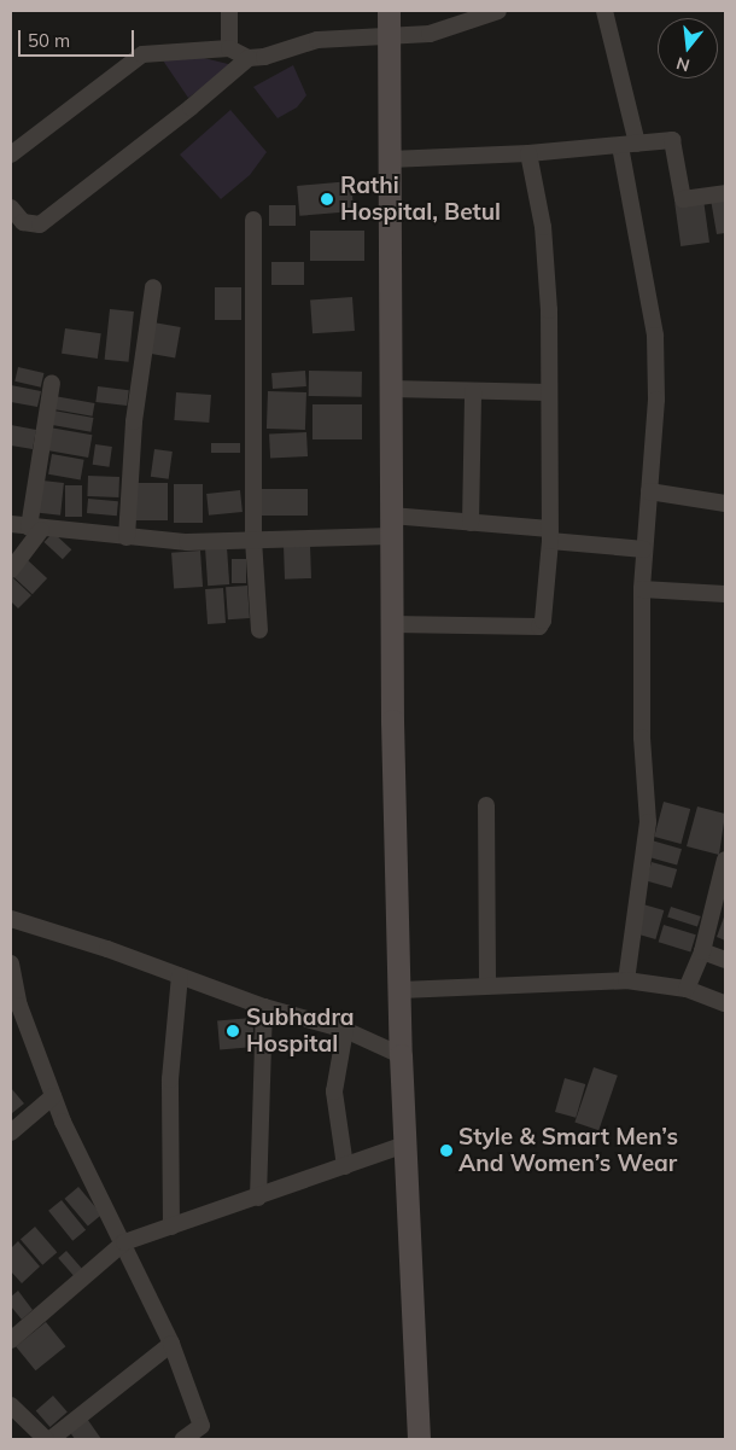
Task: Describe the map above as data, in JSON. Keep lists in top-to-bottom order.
{
  "places": ["Rathi Hospital, Betul", "Subhadra Hospital", "Style & Smart Men’s And Women’s Wear"],
  "scale_bar": "50 m",
  "north": "bottom"
}
